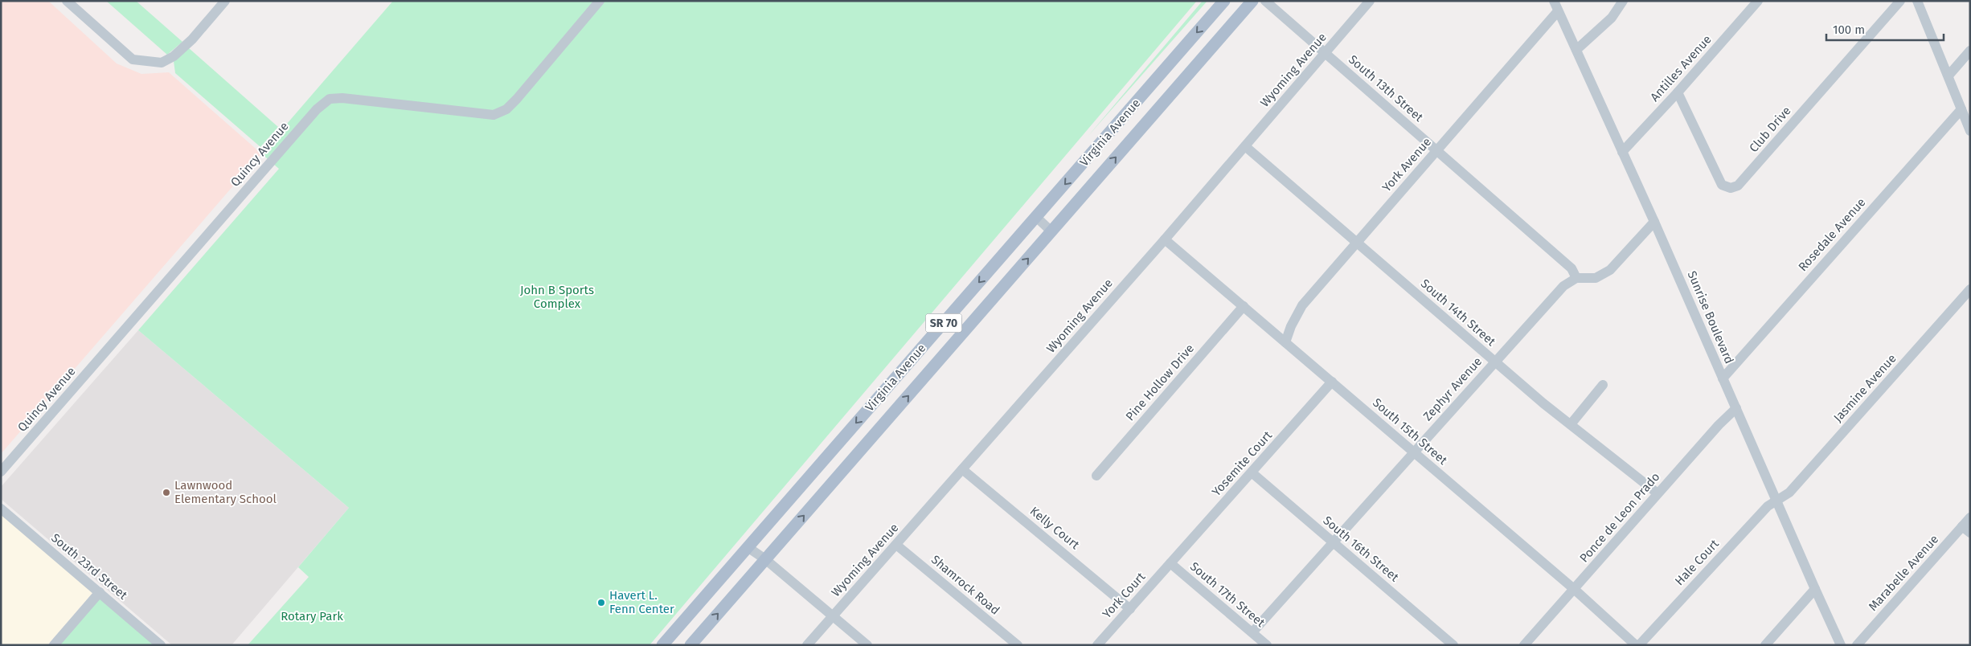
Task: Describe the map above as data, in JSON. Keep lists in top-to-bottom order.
{
  "streets": {
    "main road": ["Virginia Avenue", "SR 70"],
    "street": [
      "Antilles Avenue",
      "Wyoming Avenue",
      "South 13th Street",
      "Club Drive",
      "Quincy Avenue",
      "York Avenue",
      "Rosedale Avenue",
      "South 14th Street",
      "Sunrise Boulevard",
      "Pine Hollow Drive",
      "Jasmine Avenue",
      "Zephyr Avenue",
      "South 15th Street",
      "Yosemite Court",
      "Ponce de Leon Prado",
      "Kelly Court",
      "South 16th Street",
      "Hale Court",
      "South 23rd Street",
      "Marabelle Avenue",
      "Shamrock Road",
      "South 17th Street",
      "York Court"
    ]
  },
  "crossings": [
    ["Antilles Avenue", "Club Drive"],
    ["Antilles Avenue", "Sunrise Boulevard"],
    ["Wyoming Avenue", "South 13th Street"],
    ["Wyoming Avenue", "South 14th Street"],
    ["Wyoming Avenue", "South 15th Street"],
    ["Wyoming Avenue", "Kelly Court"],
    ["Wyoming Avenue", "Shamrock Road"],
    ["South 13th Street", "York Avenue"],
    ["South 13th Street", "Zephyr Avenue"],
    ["York Avenue", "South 14th Street"],
    ["York Avenue", "Sunrise Boulevard"],
    ["York Avenue", "South 15th Street"],
    ["Rosedale Avenue", "Sunrise Boulevard"],
    ["South 14th Street", "Zephyr Avenue"],
    ["South 14th Street", "Ponce de Leon Prado"],
    ["Sunrise Boulevard", "Jasmine Avenue"],
    ["Sunrise Boulevard", "Ponce de Leon Prado"],
    ["Sunrise Boulevard", "Hale Court"],
    ["Pine Hollow Drive", "South 15th Street"],
    ["Jasmine Avenue", "Hale Court"],
    ["Zephyr Avenue", "South 15th Street"],
    ["Zephyr Avenue", "South 16th Street"],
    ["Zephyr Avenue", "South 17th Street"],
    ["South 15th Street", "Yosemite Court"],
    ["South 15th Street", "Ponce de Leon Prado"],
    ["South 15th Street", "Hale Court"],
    ["Yosemite Court", "South 16th Street"],
    ["Yosemite Court", "South 17th Street"],
    ["Yosemite Court", "York Court"],
    ["Kelly Court", "York Court"],
    ["South 17th Street", "York Court"]
  ],
  "parks": ["John B Sports Complex", "Rotary Park"],
  "places": ["Lawnwood Elementary School", "Havert L. Fenn Center"],
  "scale_bar": "100 m"
}
